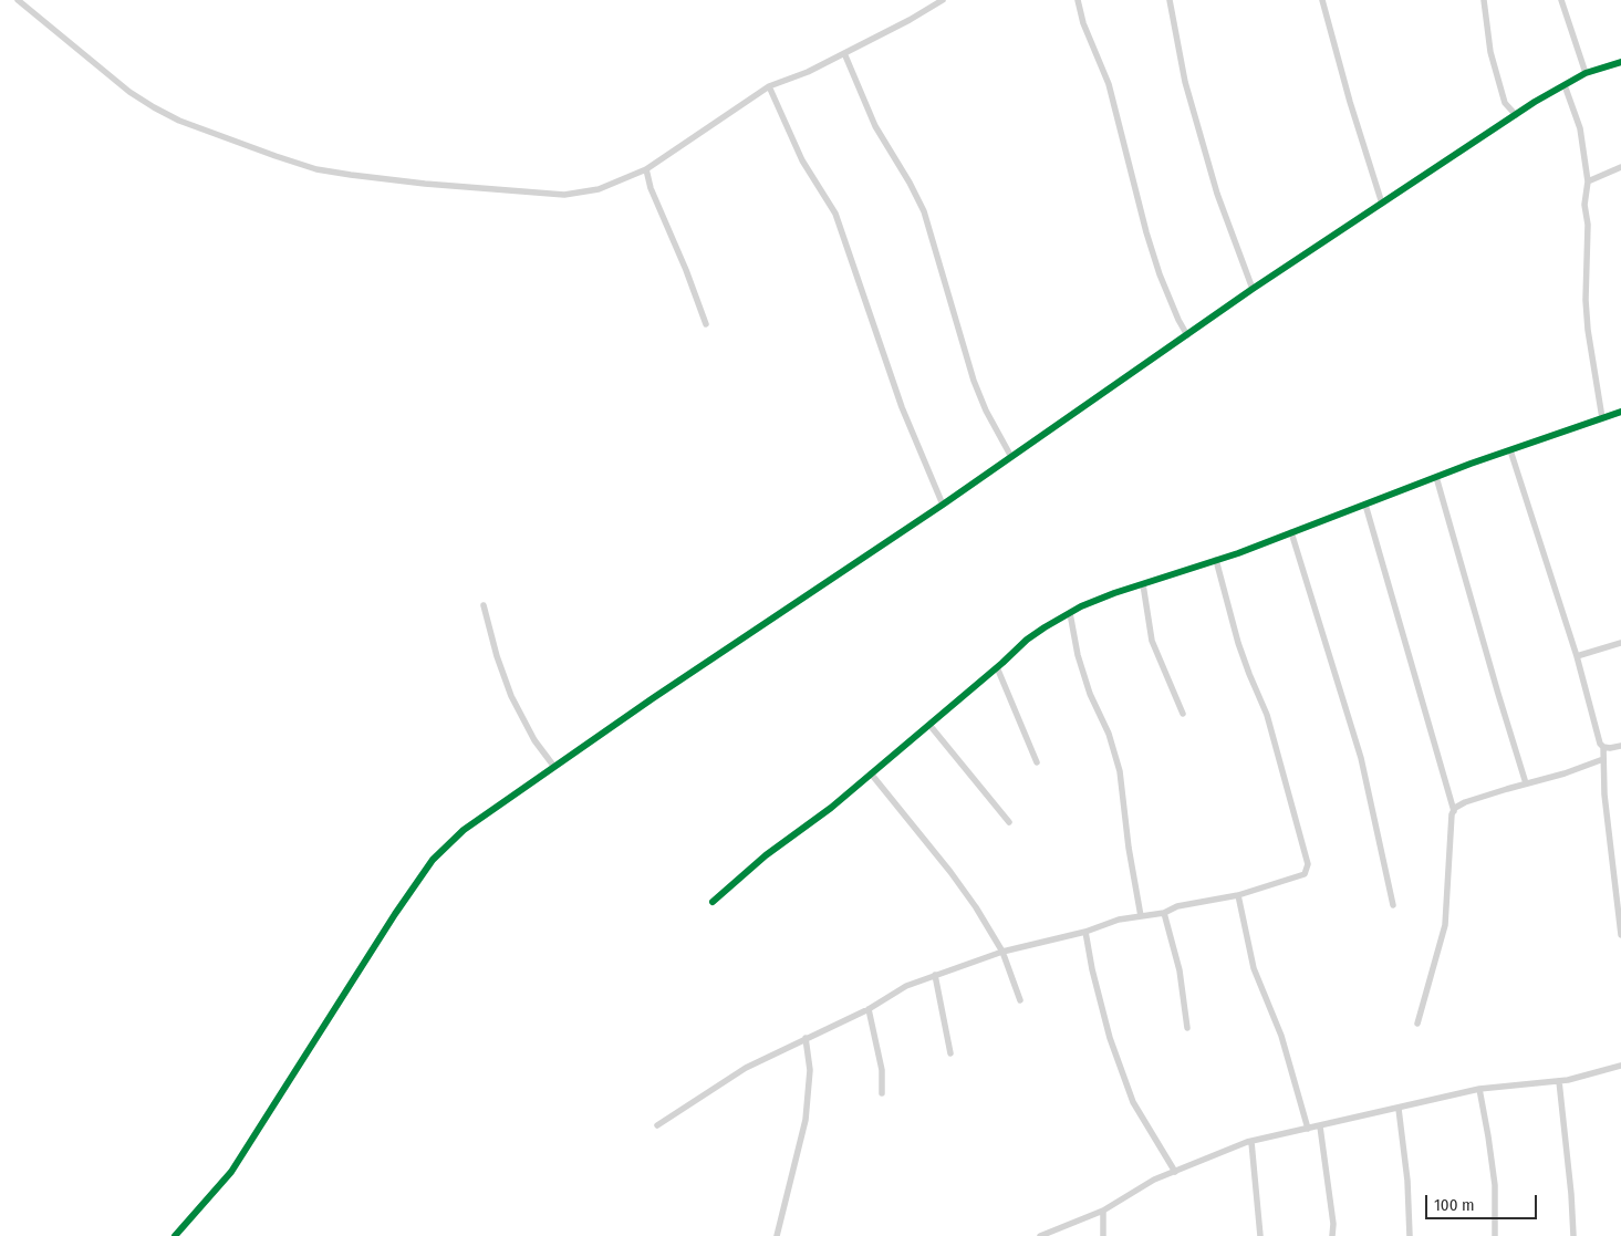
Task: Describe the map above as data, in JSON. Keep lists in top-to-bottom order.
{
  "scale_bar": "100 m"
}
